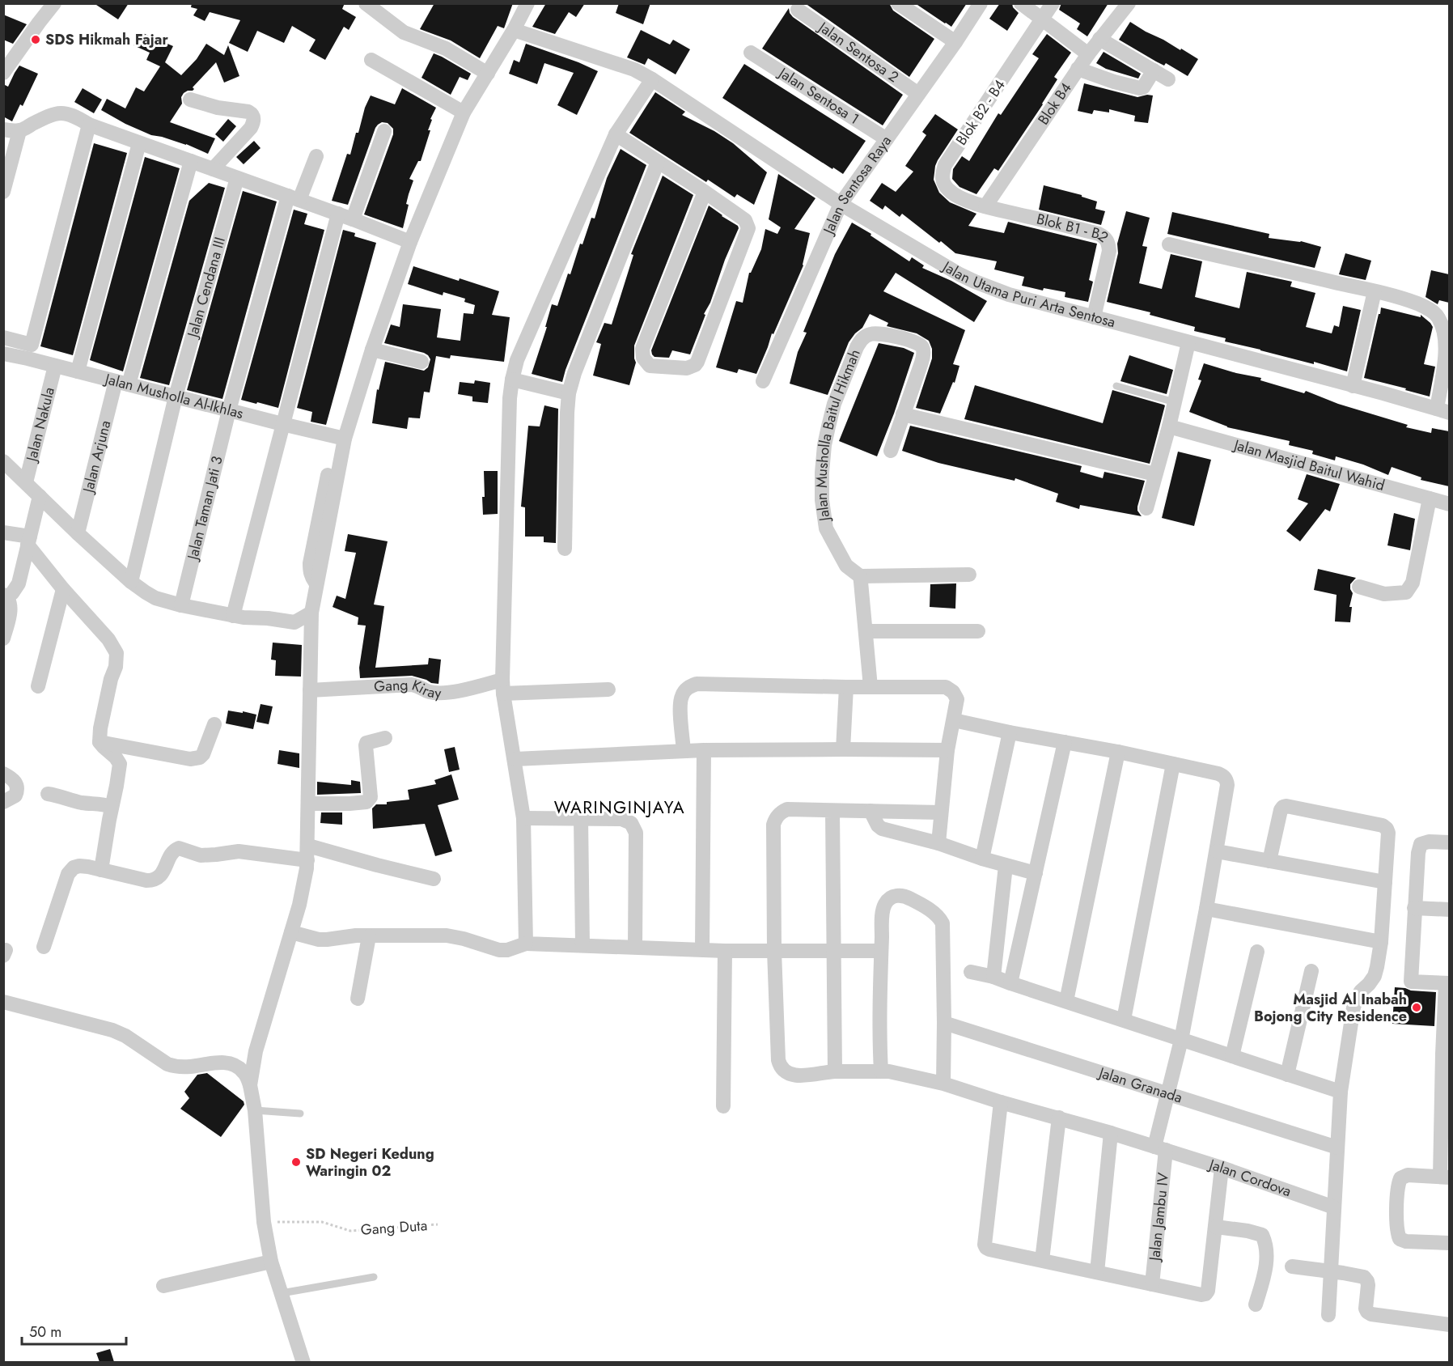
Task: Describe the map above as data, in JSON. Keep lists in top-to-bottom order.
{
  "streets": {
    "street": [
      "Jalan Sentosa 2",
      "Jalan Sentosa 1",
      "Blok B4",
      "Blok B2 - B4",
      "Jalan Sentosa Raya",
      "Blok B1 - B2",
      "Jalan Cendana III",
      "Jalan Utama Puri Arta Sentosa",
      "Jalan Musholla Al-Ikhlas",
      "Jalan Nakula",
      "Jalan Musholla Baitul Hikmah",
      "Jalan Arjuna",
      "Jalan Masjid Baitul Wahid",
      "Jalan Taman Jati 3",
      "Gang Kiray",
      "Jalan Granada",
      "Jalan Cordova",
      "Jalan Jambu IV"
    ],
    "path": ["Gang Duta"]
  },
  "crossings": [
    ["Jalan Sentosa 2", "Jalan Sentosa Raya"],
    ["Jalan Sentosa 1", "Jalan Sentosa Raya"],
    ["Blok B4", "Blok B2 - B4"],
    ["Blok B4", "Blok B1 - B2"],
    ["Blok B2 - B4", "Blok B1 - B2"],
    ["Jalan Sentosa Raya", "Jalan Utama Puri Arta Sentosa"],
    ["Blok B1 - B2", "Jalan Utama Puri Arta Sentosa"],
    ["Jalan Cendana III", "Jalan Musholla Al-Ikhlas"],
    ["Jalan Musholla Al-Ikhlas", "Jalan Nakula"],
    ["Jalan Musholla Al-Ikhlas", "Jalan Arjuna"],
    ["Jalan Musholla Al-Ikhlas", "Jalan Taman Jati 3"],
    ["Jalan Granada", "Jalan Jambu IV"],
    ["Jalan Cordova", "Jalan Jambu IV"]
  ],
  "districts": ["WARINGINJAYA"],
  "places": ["SDS Hikmah Fajar", "Masjid Al Inabah Bojong City Residence", "SD Negeri Kedung Waringin 02"],
  "scale_bar": "50 m"
}
